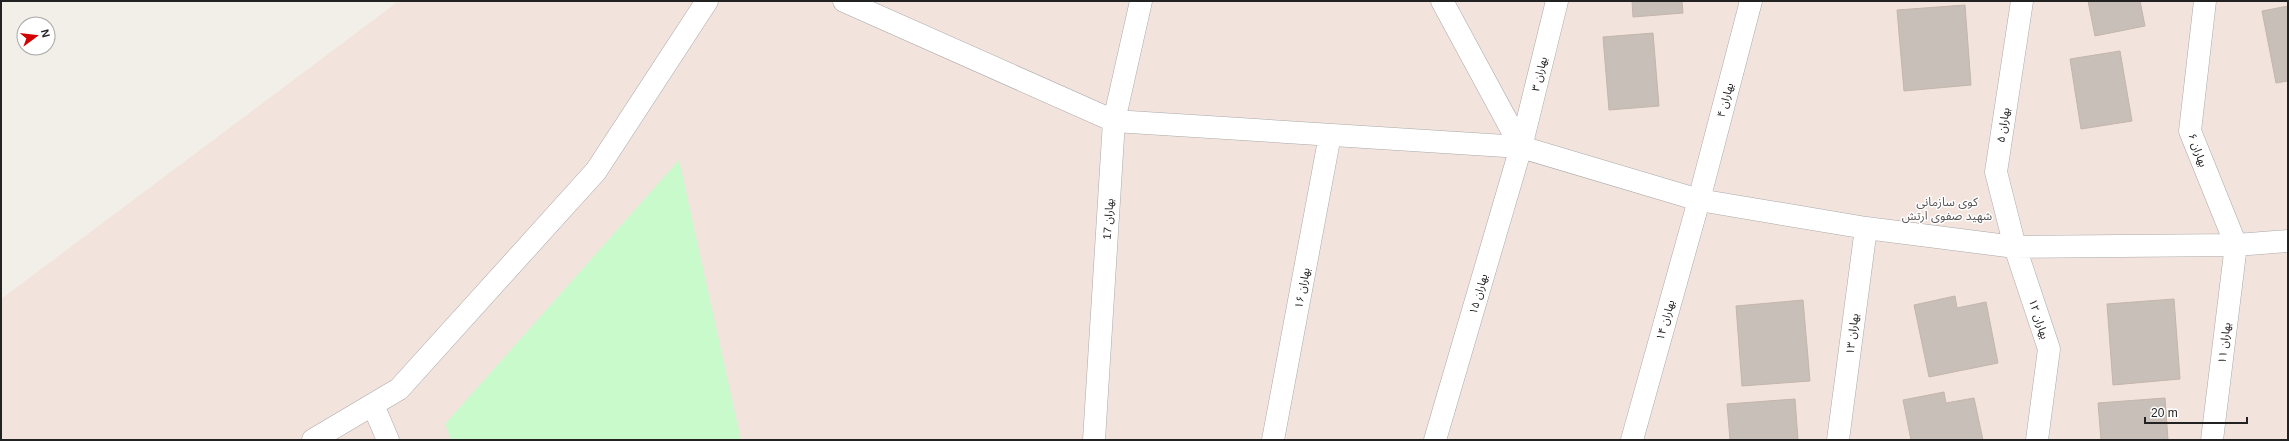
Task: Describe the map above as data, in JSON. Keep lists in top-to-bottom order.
{
  "streets": {
    "street": [
      "بهاران ۳",
      "بهاران ۴",
      "بهاران ۵",
      "بهاران ۶",
      "بهاران 17",
      "بهاران ۱۶",
      "بهاران ۱۵",
      "بهاران ۱۲",
      "بهاران ۱۴",
      "بهاران ۱۳",
      "بهاران ۱۱"
    ]
  },
  "crossings": [
    ["بهاران ۳", "بهاران ۱۵"],
    ["بهاران ۴", "بهاران ۱۴"],
    ["بهاران ۵", "بهاران ۱۲"],
    ["بهاران ۶", "بهاران ۱۱"]
  ],
  "districts": ["کوی سازمانی شهید صفوی ارتش"],
  "scale_bar": "20 m",
  "north": "right"
}
